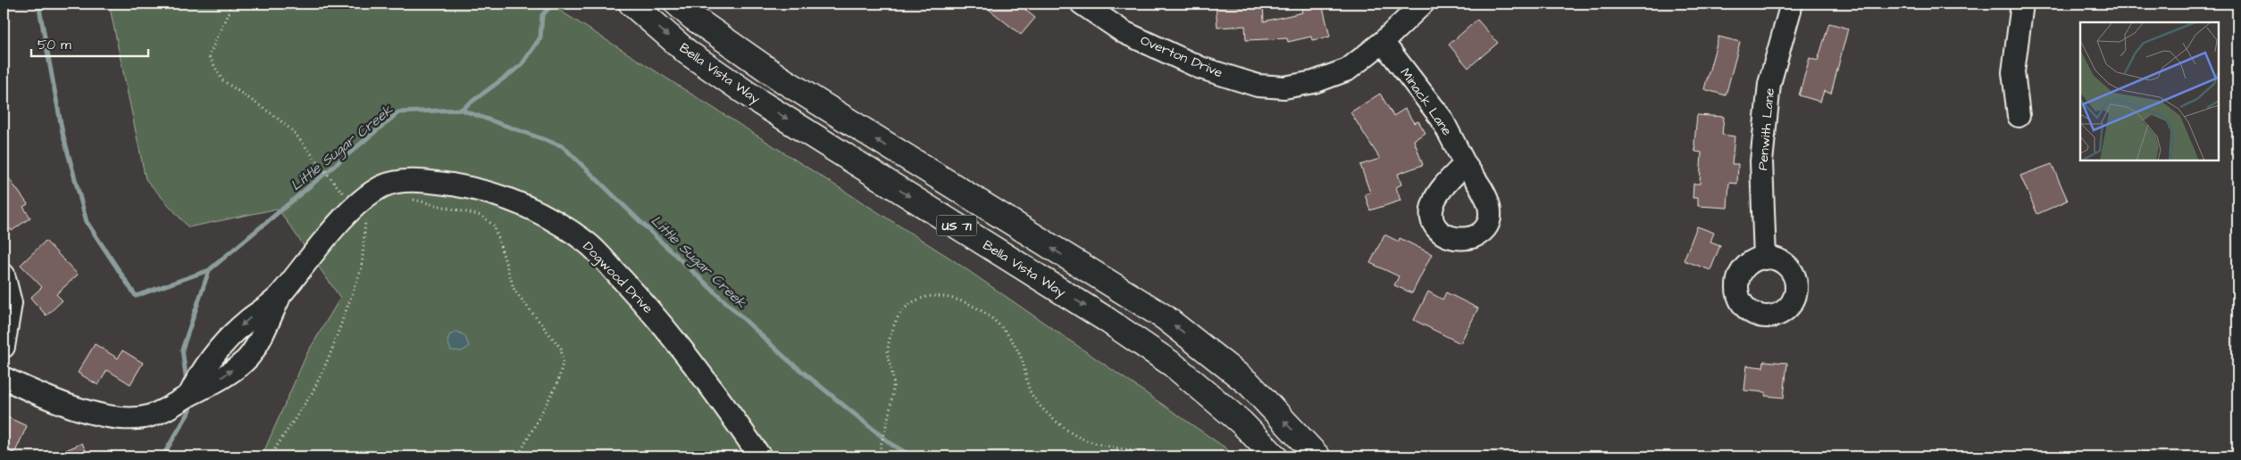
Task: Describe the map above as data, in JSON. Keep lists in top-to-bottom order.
{
  "streets": {
    "main road": ["Bella Vista Way", "US 71"],
    "street": [
      "Overton Drive",
      "Minack Lane",
      "Penwith Lane",
      "Dogwood Drive"
    ]
  },
  "crossings": [
    ["Overton Drive", "Minack Lane"]
  ],
  "water": ["Little Sugar Creek"],
  "scale_bar": "50 m"
}
